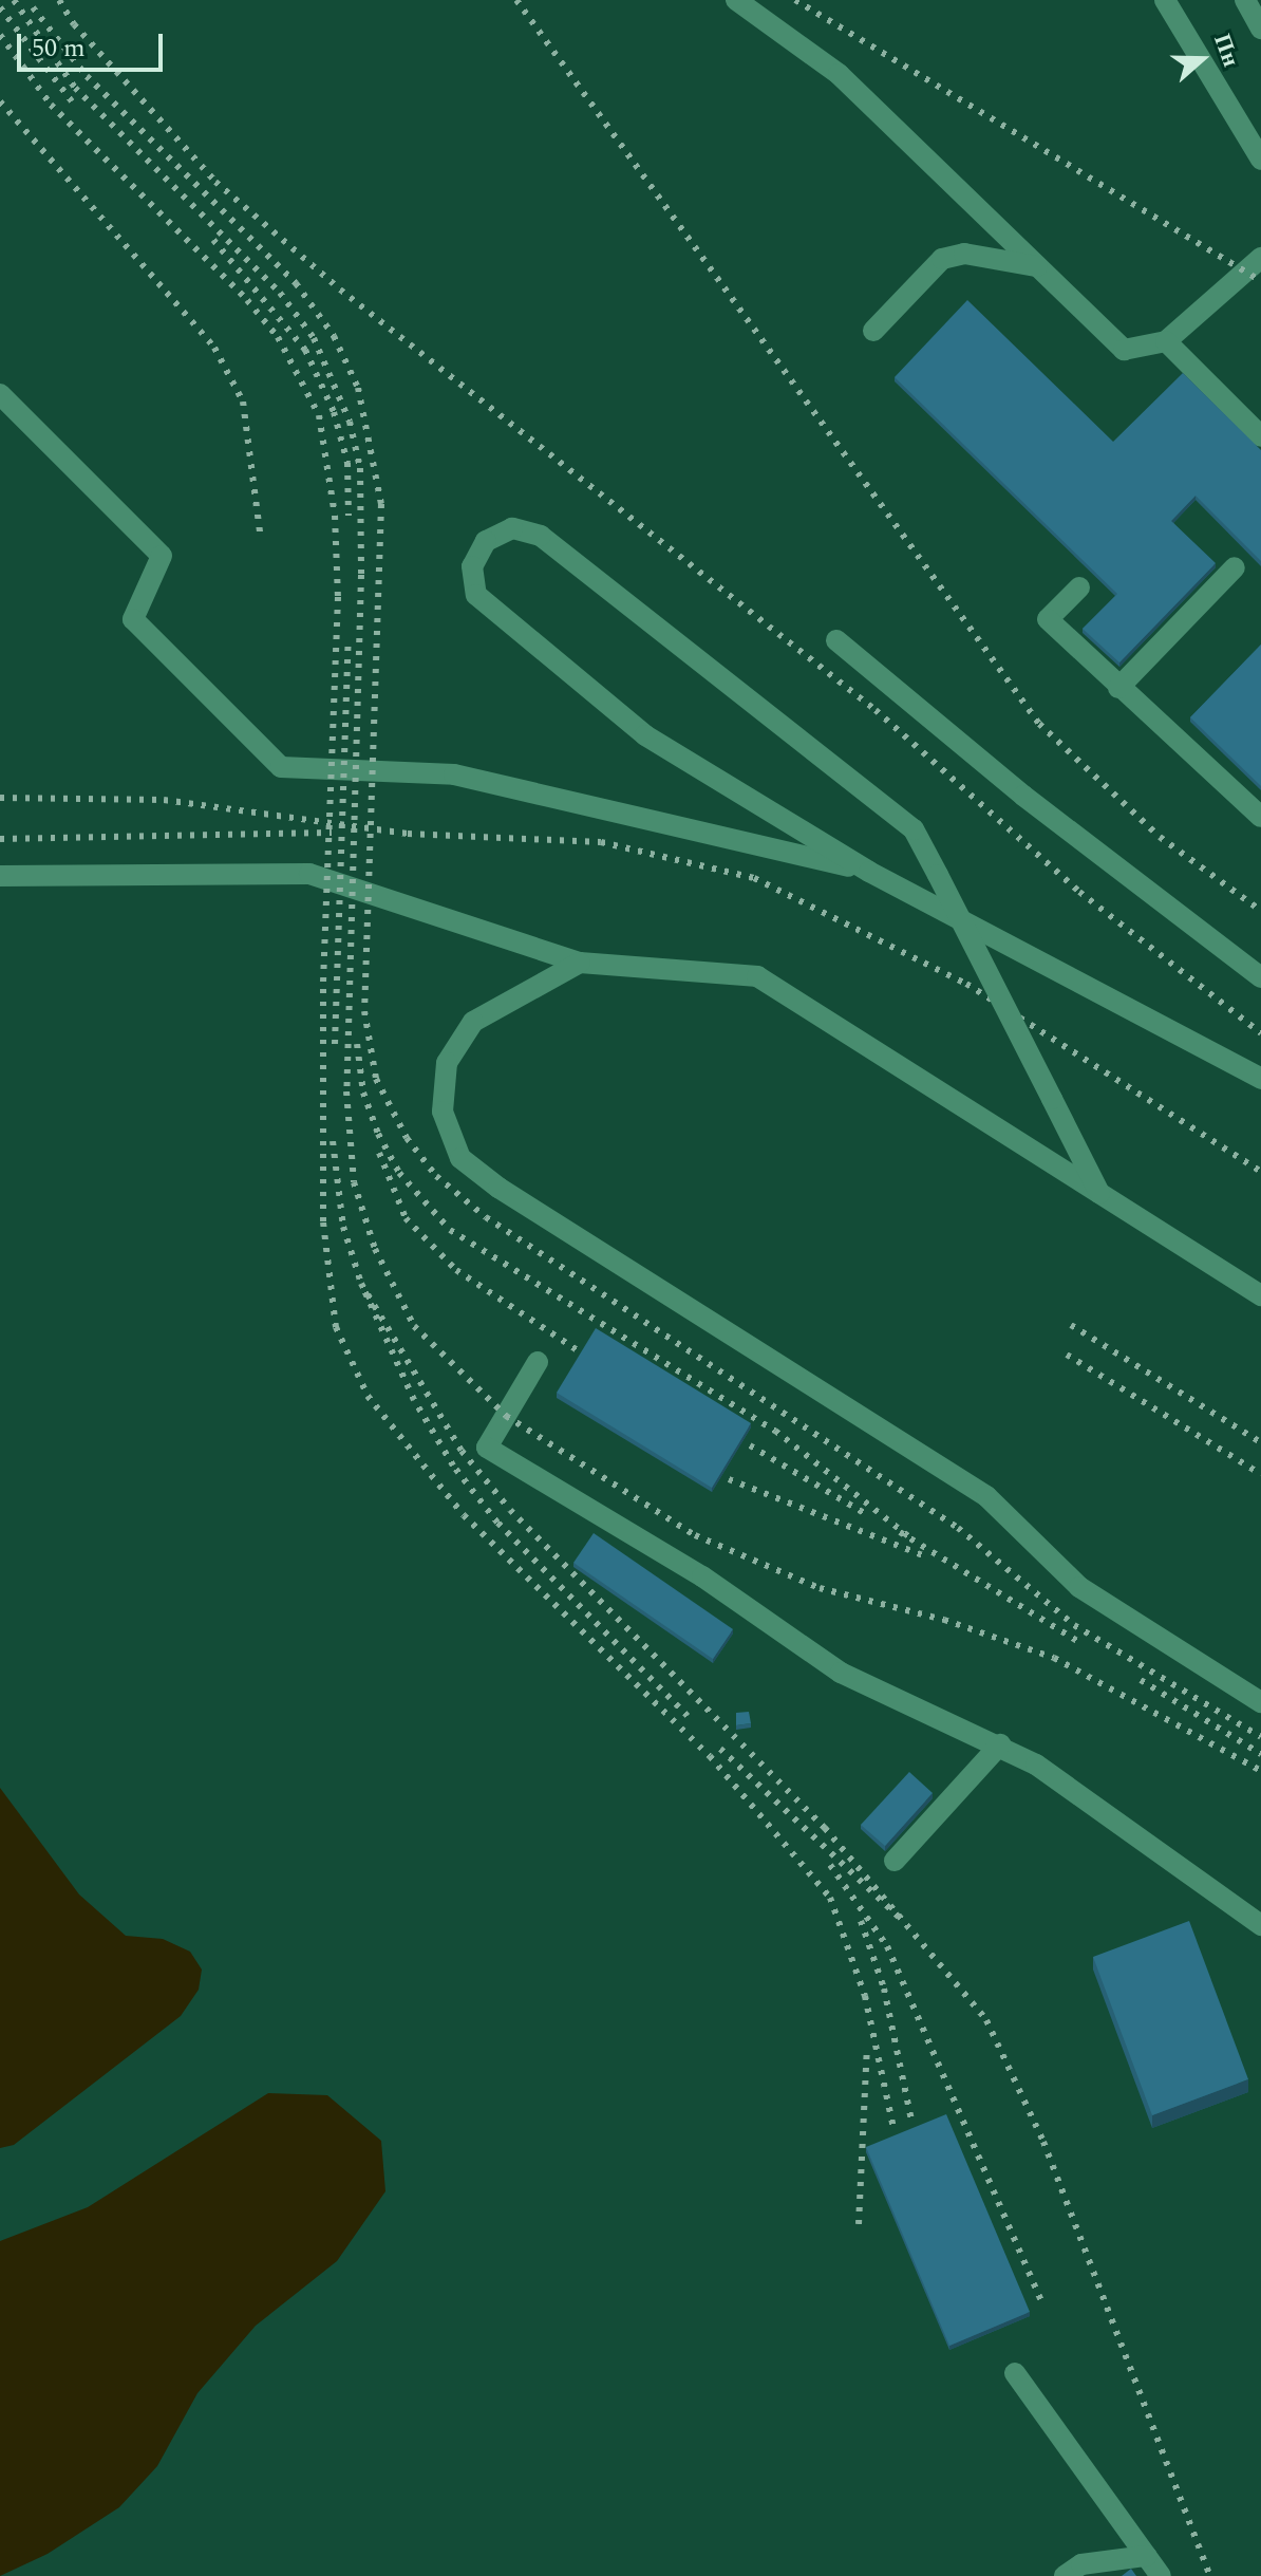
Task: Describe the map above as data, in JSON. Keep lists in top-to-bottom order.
{
  "scale_bar": "50 m",
  "north": "right"
}
